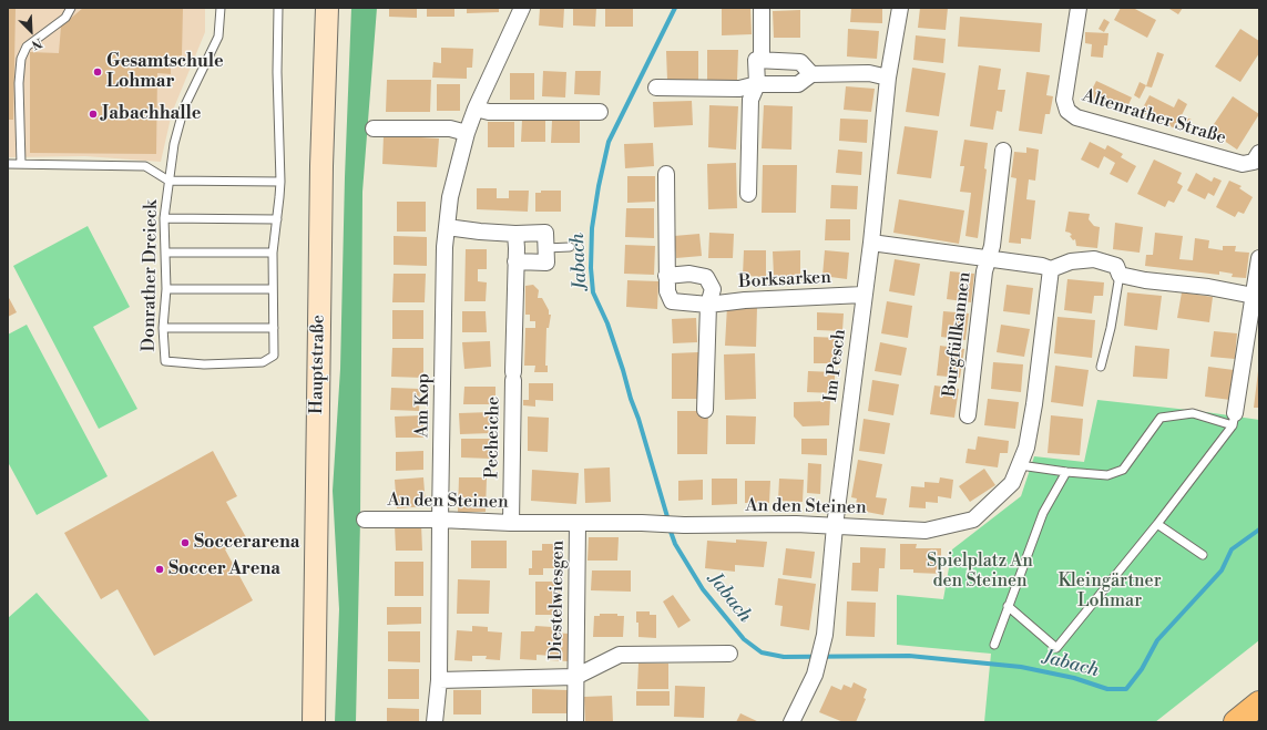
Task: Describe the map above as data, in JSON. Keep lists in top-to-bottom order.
{
  "streets": {
    "main road": ["Hauptstraße"],
    "street": [
      "Altenrather Straße",
      "Borksarken",
      "Burgfüllkannen",
      "Im Pesch",
      "Am Kop",
      "Pecheiche",
      "An den Steinen",
      "Diestelwiesgen"
    ],
    "lane": ["Donrather Dreieck"]
  },
  "crossings": [
    ["Borksarken", "Im Pesch"],
    ["Burgfüllkannen", "Im Pesch"],
    ["Burgfüllkannen", "An den Steinen"],
    ["Im Pesch", "An den Steinen"],
    ["Am Kop", "An den Steinen"],
    ["Am Kop", "Diestelwiesgen"],
    ["Pecheiche", "An den Steinen"],
    ["An den Steinen", "Diestelwiesgen"]
  ],
  "water": ["Jabach"],
  "parks": ["Spielplatz An den Steinen", "Kleingärtner Lohmar"],
  "places": [
    "Gesamtschule Lohmar",
    "Jabachhalle",
    "Soccerarena",
    "Soccer Arena"
  ],
  "north": "bottom right"
}
